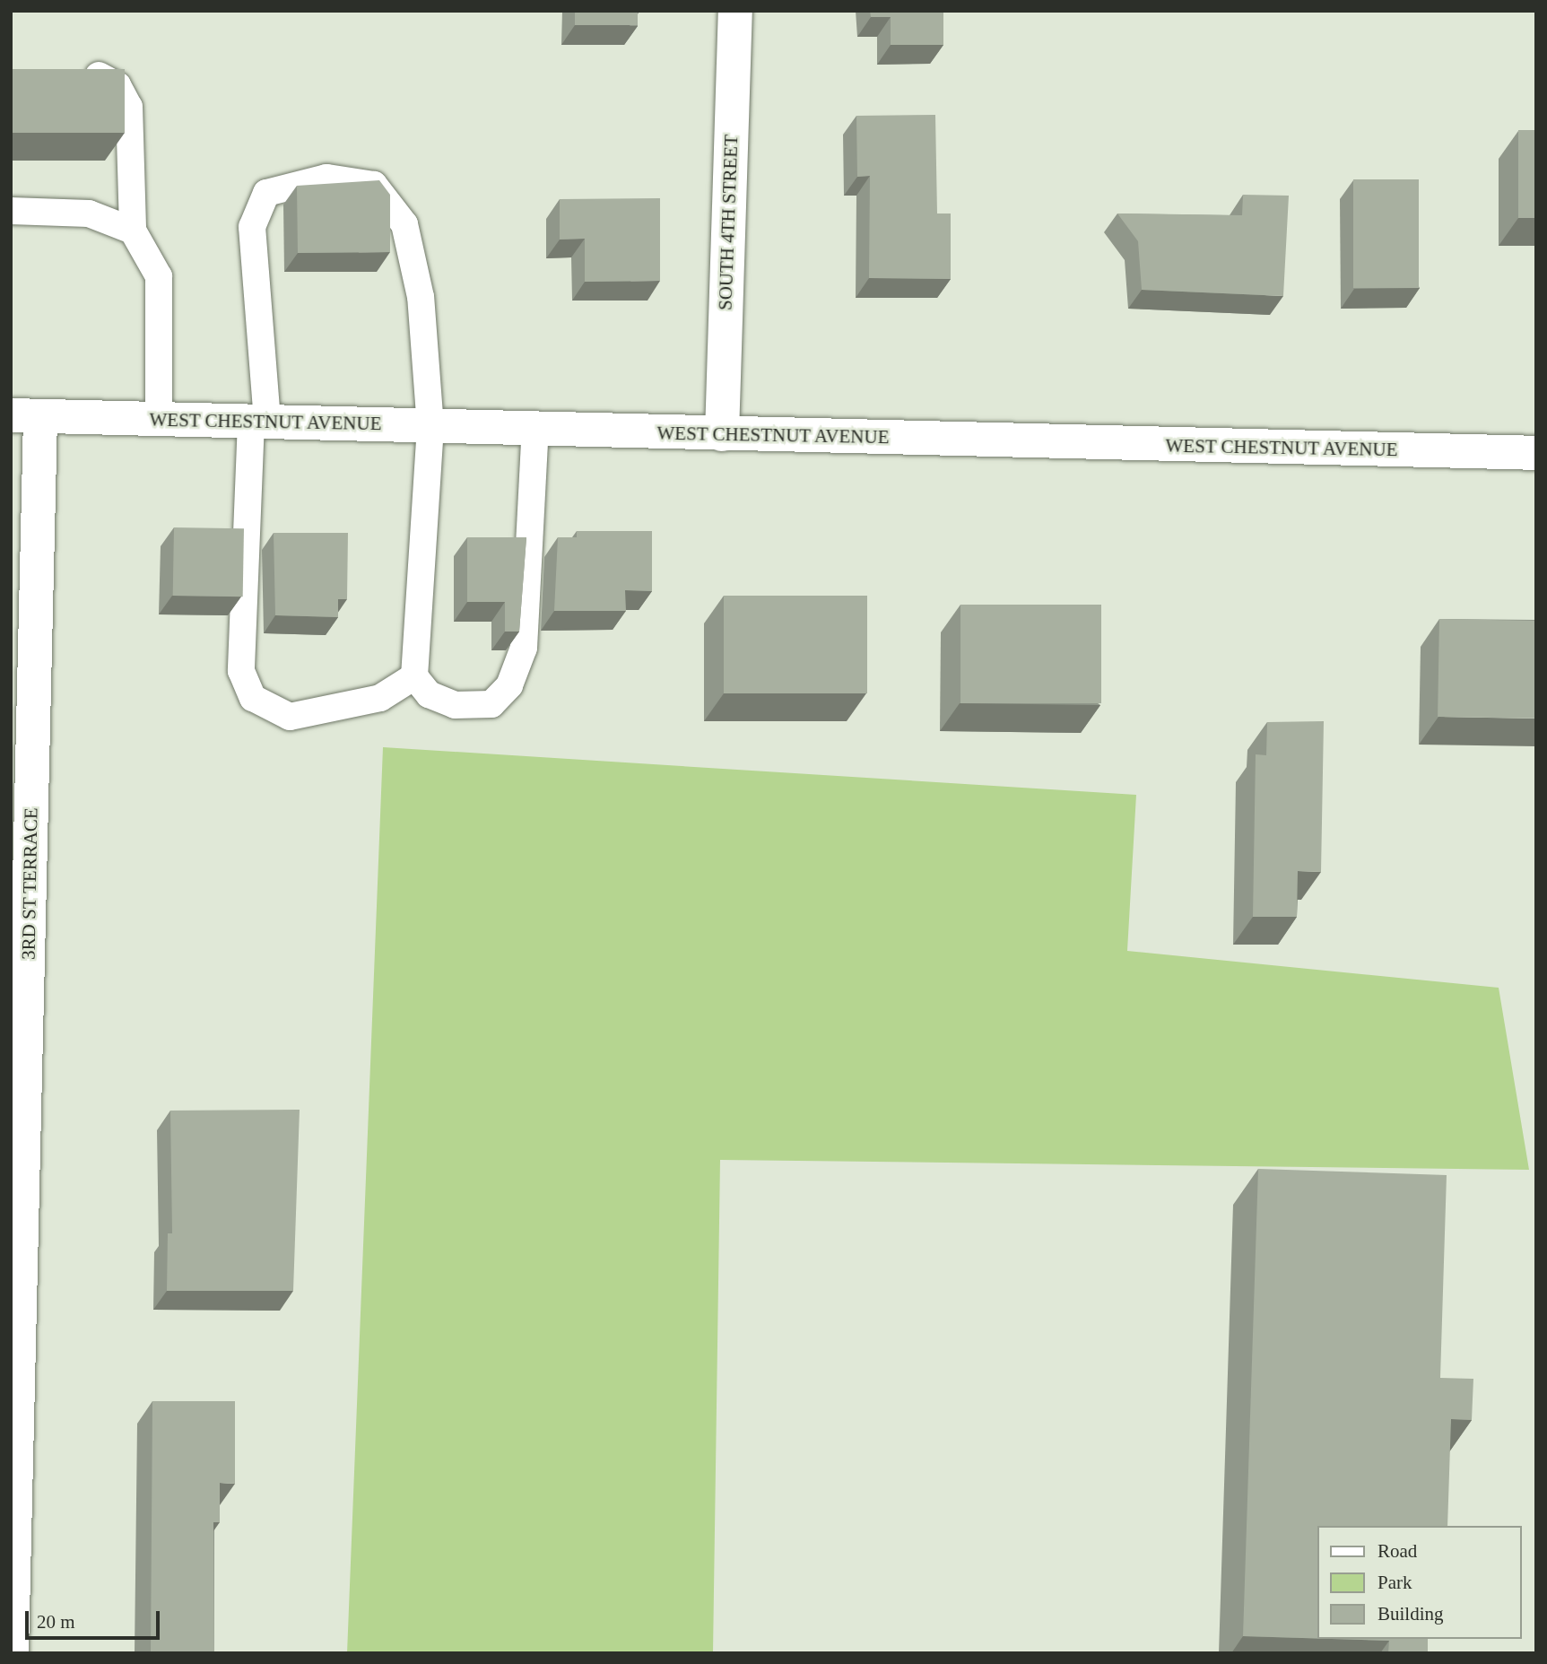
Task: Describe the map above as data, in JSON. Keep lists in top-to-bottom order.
{
  "streets": {
    "street": ["SOUTH 4TH STREET", "WEST CHESTNUT AVENUE", "3RD ST TERRACE"]
  },
  "crossings": [
    ["SOUTH 4TH STREET", "WEST CHESTNUT AVENUE"],
    ["WEST CHESTNUT AVENUE", "3RD ST TERRACE"]
  ],
  "legend": ["Road", "Park", "Building"],
  "scale_bar": "20 m"
}
